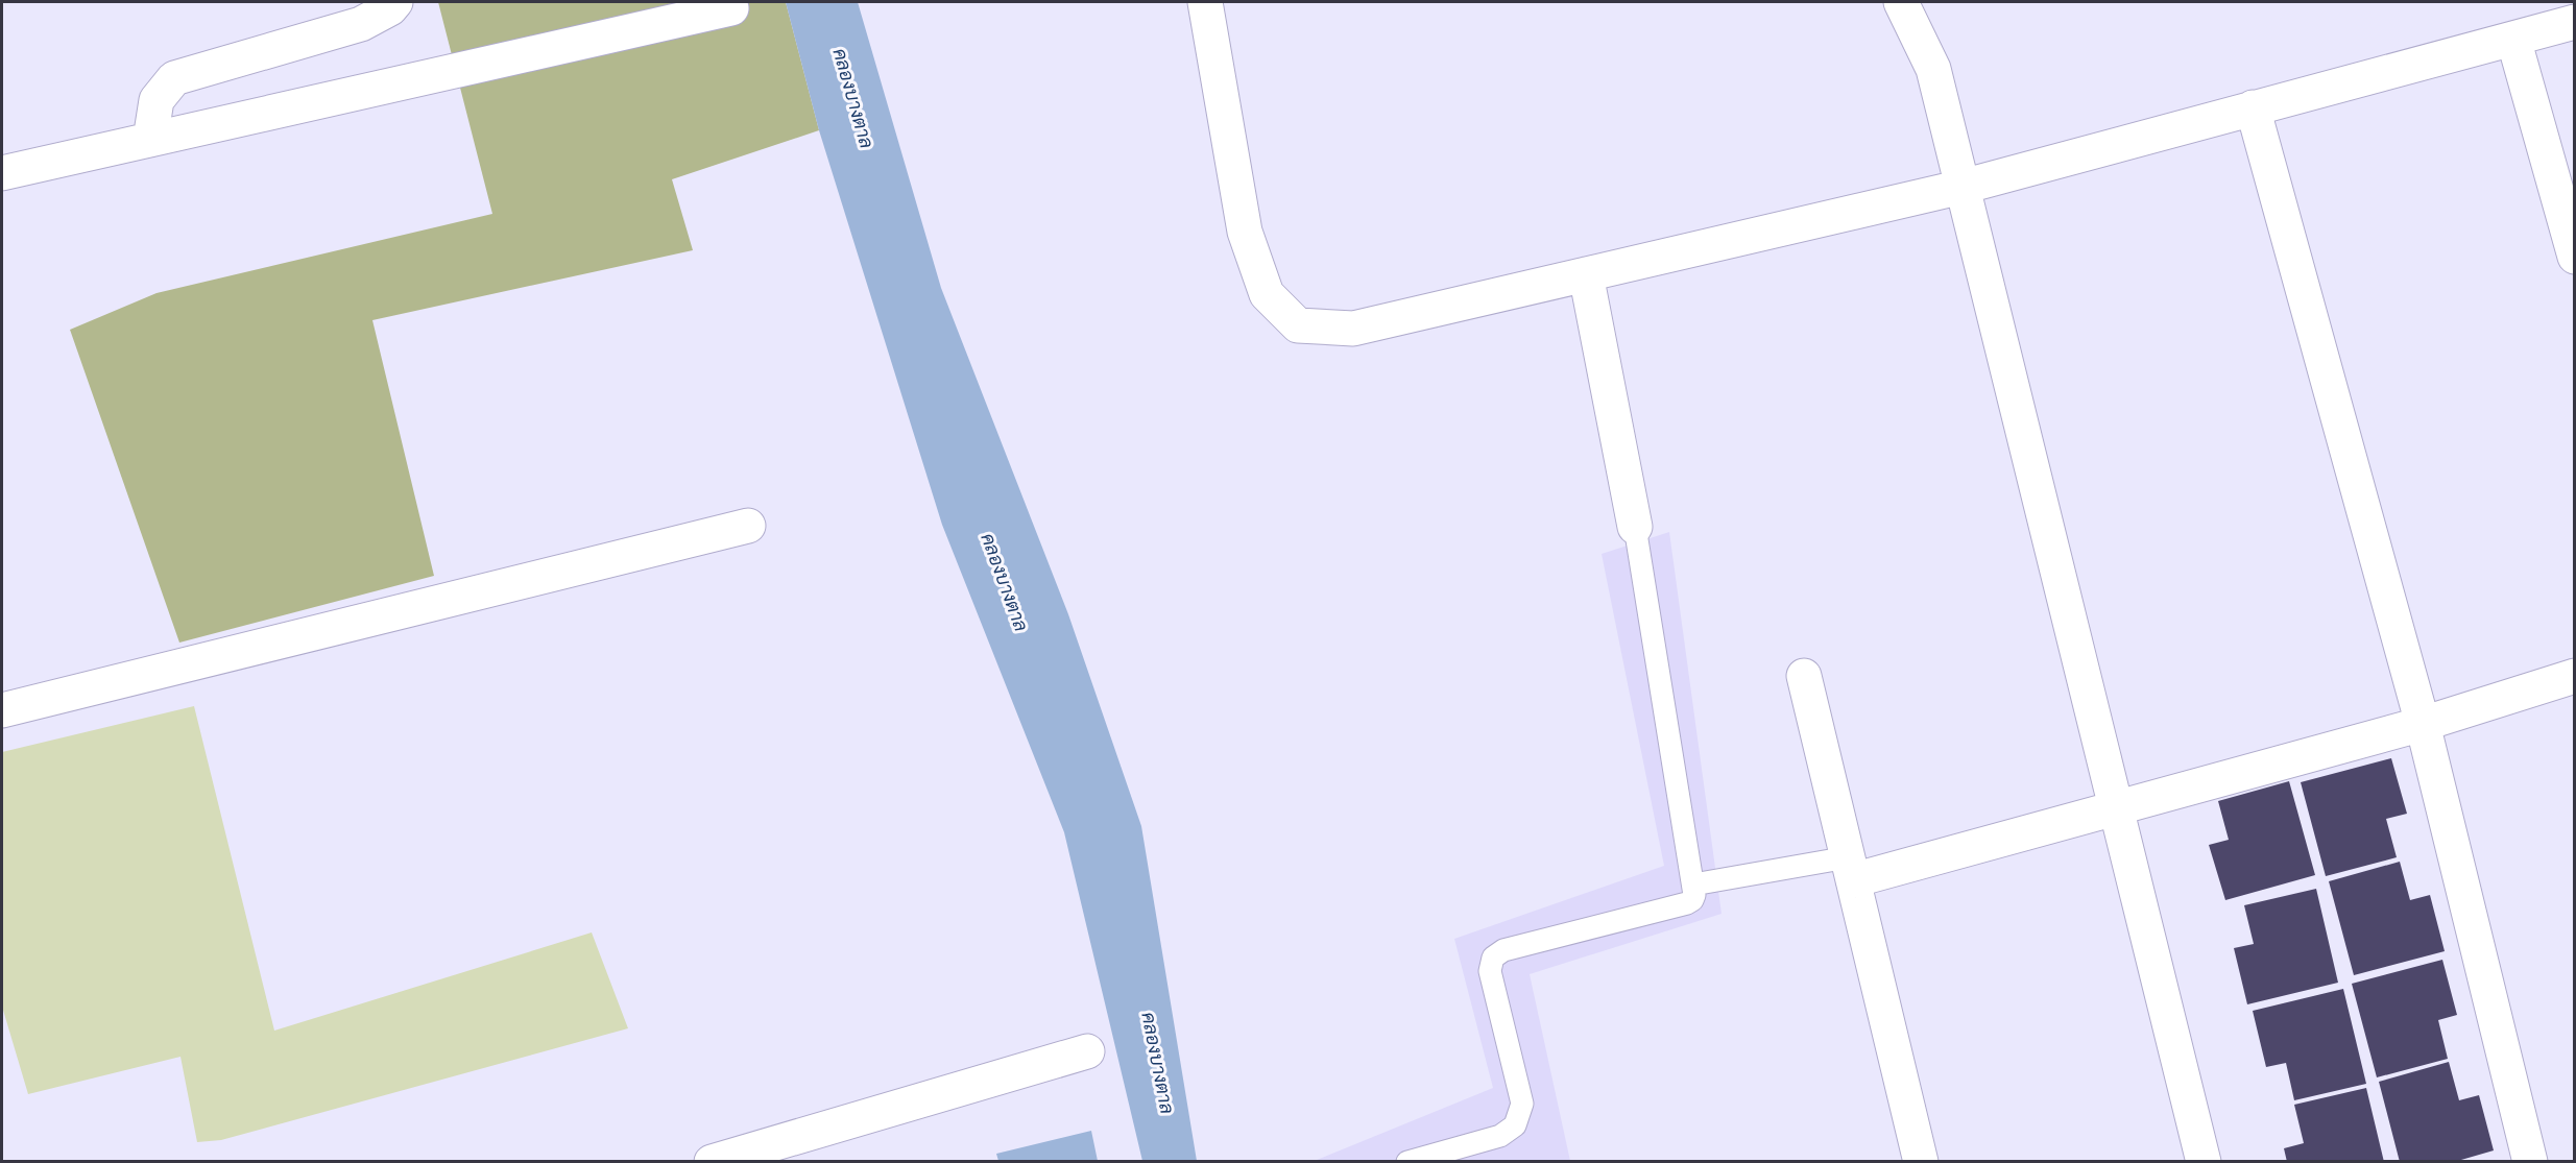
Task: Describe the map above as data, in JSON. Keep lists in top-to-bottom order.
{
  "water": ["คลองบางตาล"]
}
